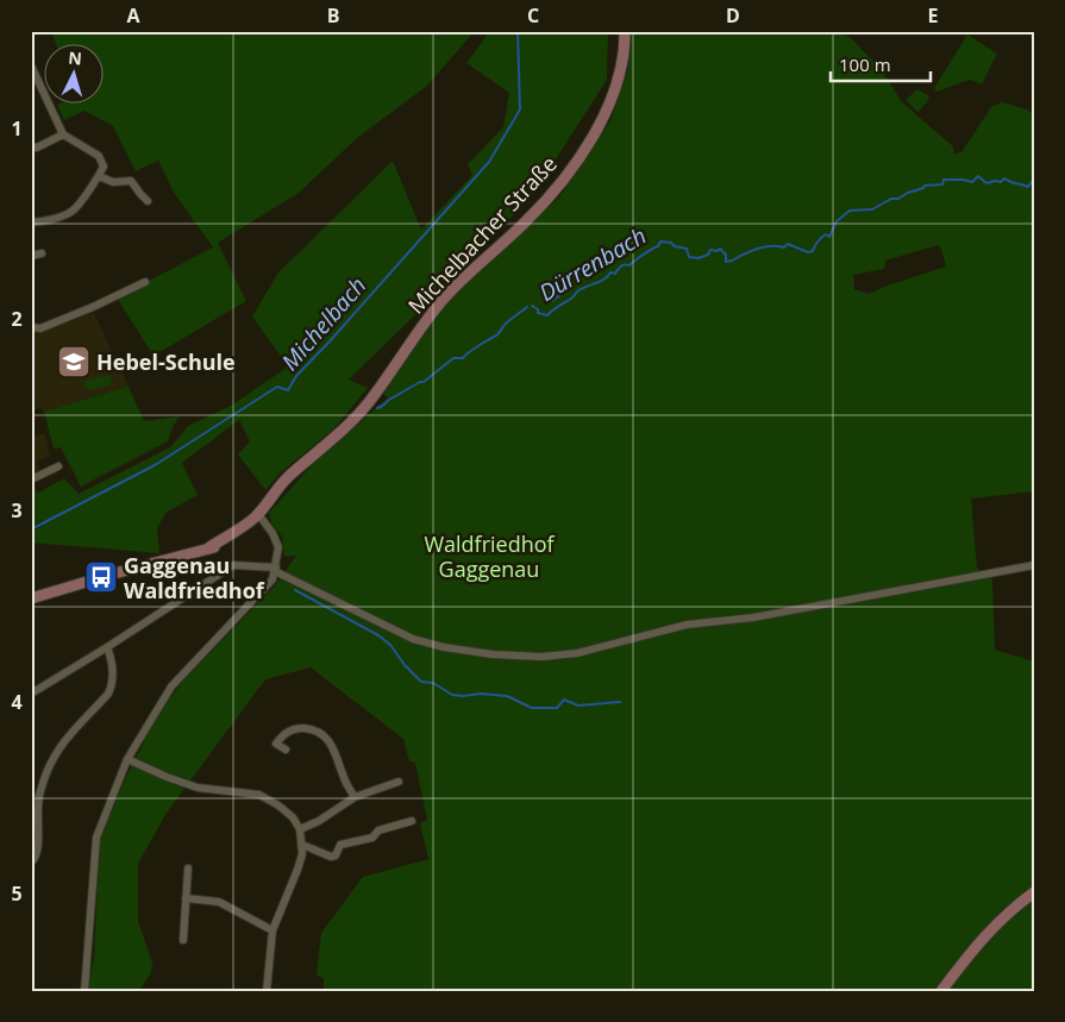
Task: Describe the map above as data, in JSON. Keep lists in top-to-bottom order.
{
  "streets": {
    "main road": ["Michelbacher Straße"]
  },
  "water": ["Dürrenbach", "Michelbach"],
  "parks": ["Waldfriedhof Gaggenau"],
  "places": {
    "school or university": ["Hebel-Schule"],
    "bus stop": ["Gaggenau Waldfriedhof"]
  },
  "scale_bar": "100 m",
  "north": "top",
  "grid": {
    "columns": [
      "A",
      "B",
      "C",
      "D",
      "E"
    ],
    "rows": [
      "1",
      "2",
      "3",
      "4",
      "5"
    ]
  }
}
